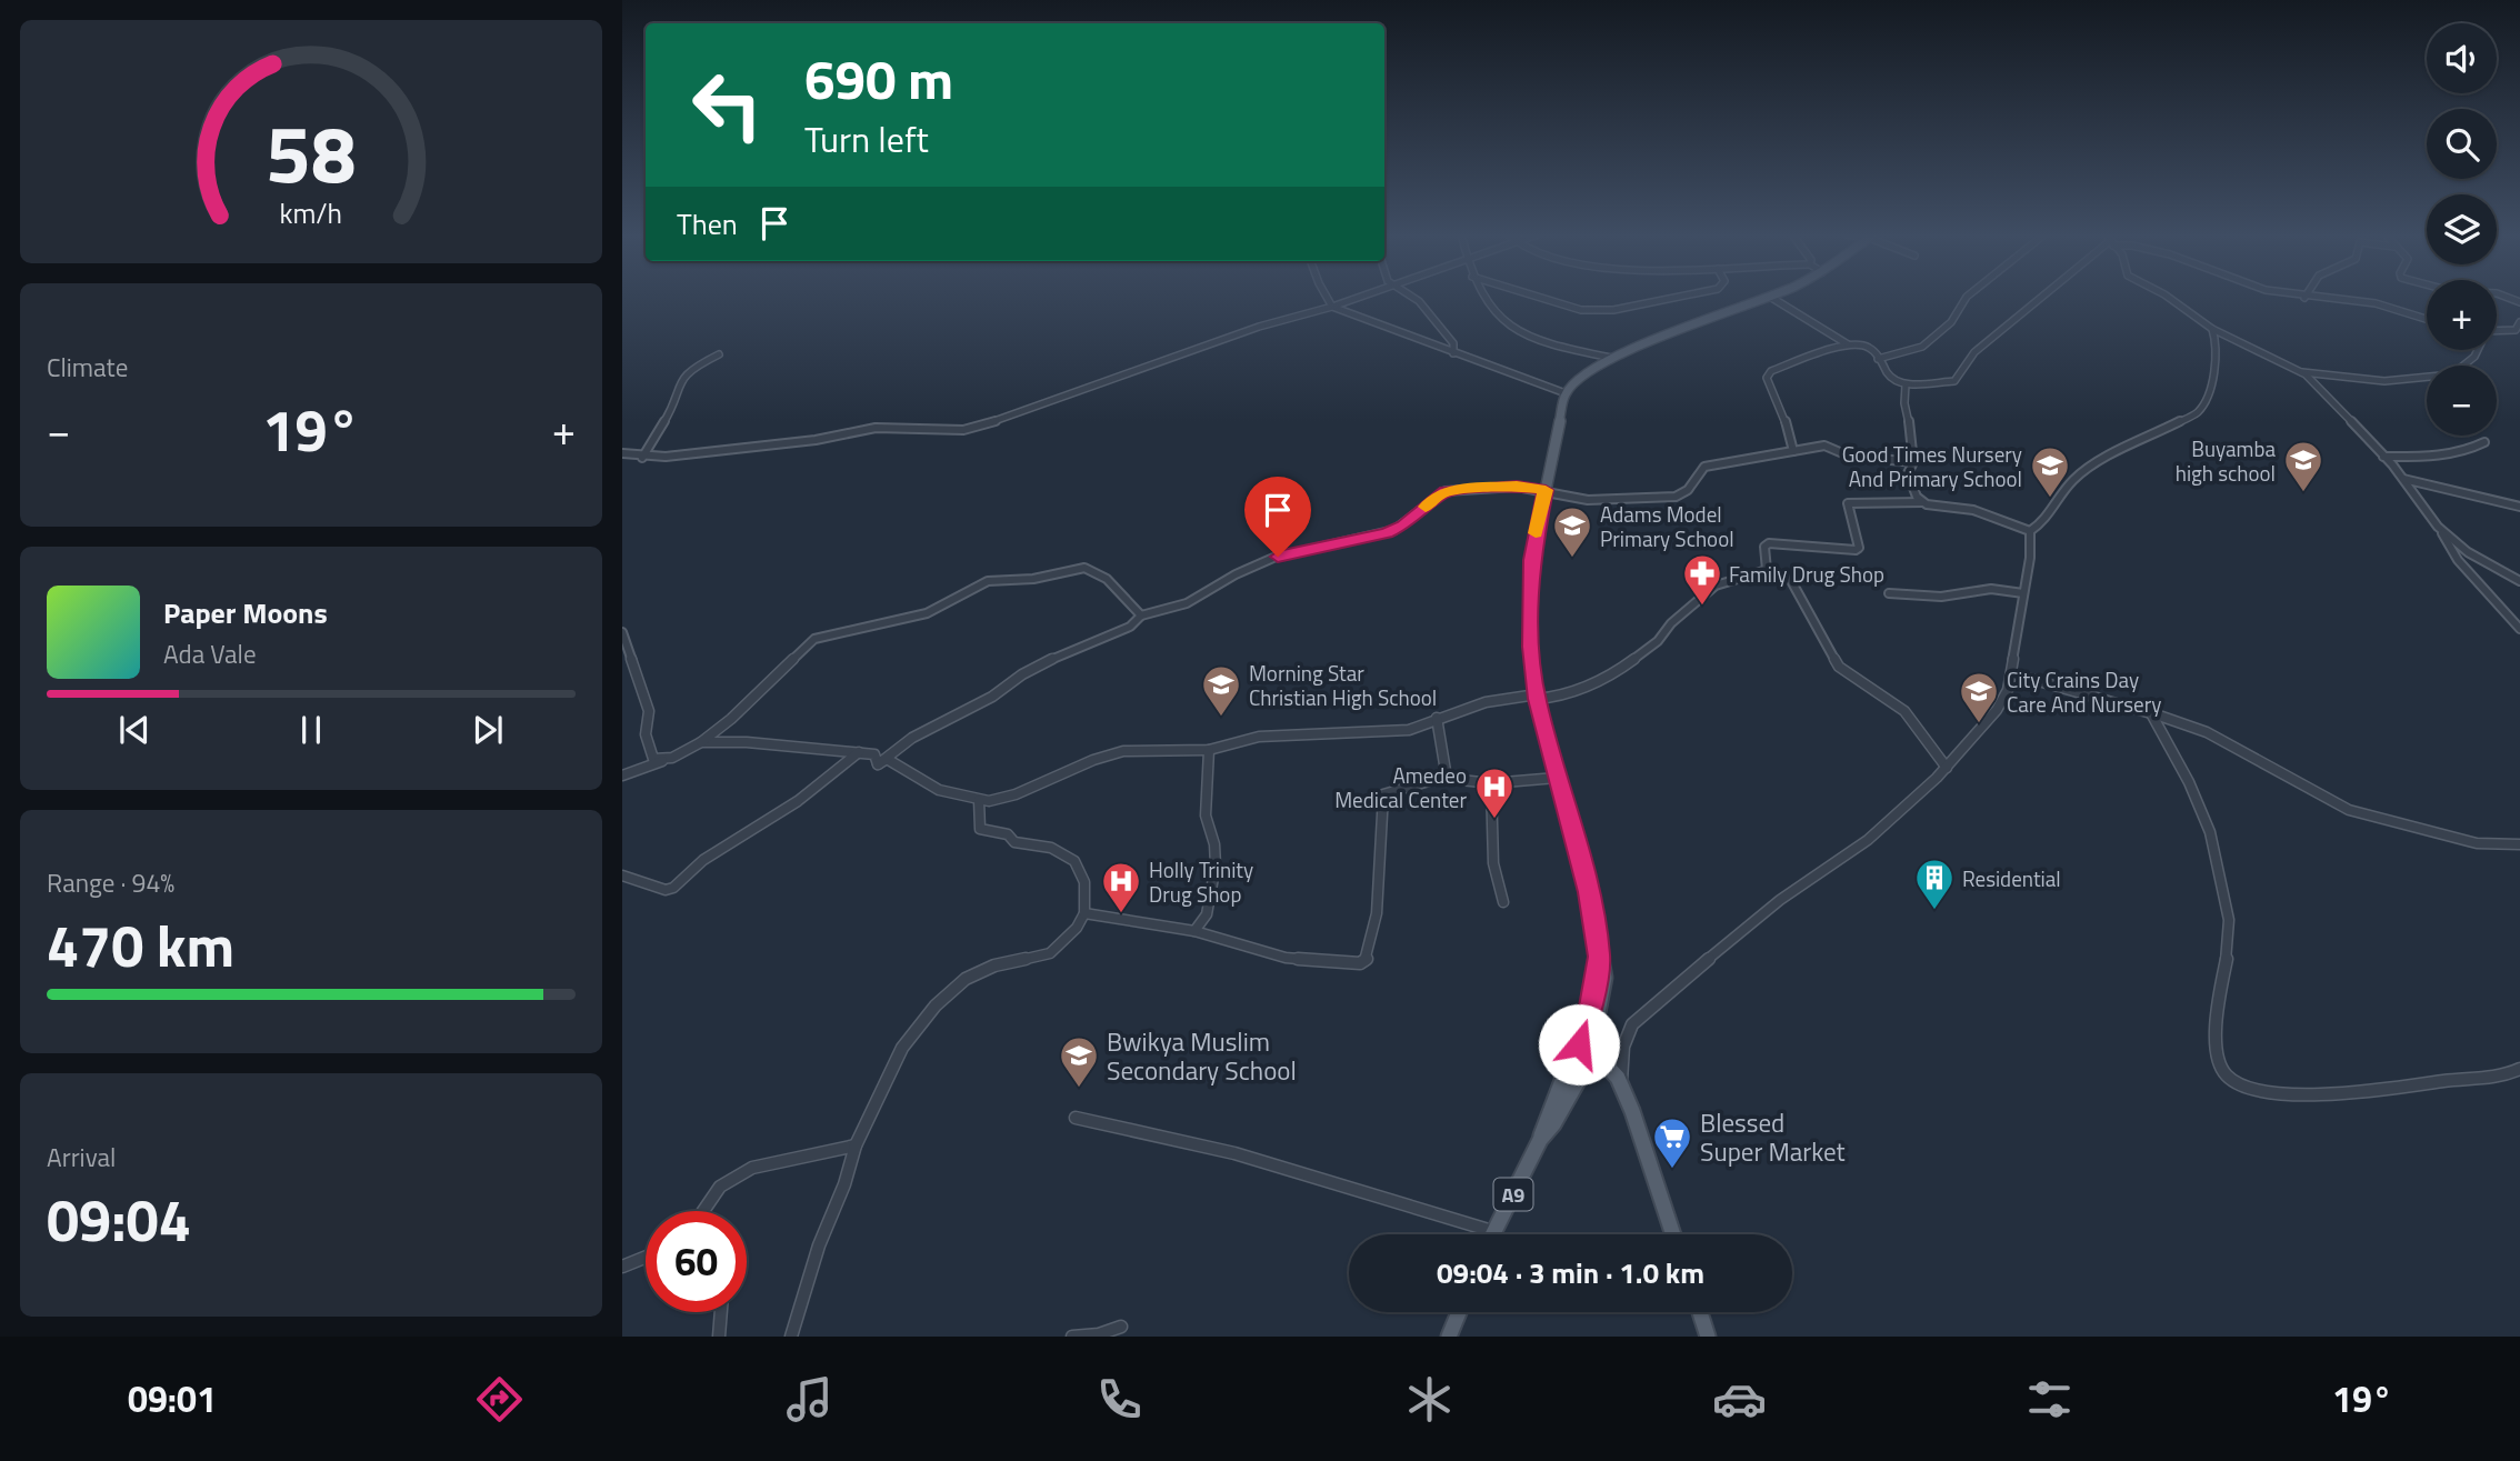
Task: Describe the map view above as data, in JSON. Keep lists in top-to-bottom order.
{
  "streets": {
    "main road": ["A9"]
  },
  "places": {
    "school or university": [
      "Buyamba high school",
      "Good Times Nursery And Primary School",
      "Adams Model Primary School",
      "Morning Star Christian High School",
      "City Crains Day Care And Nursery",
      "Bwikya Muslim Secondary School"
    ],
    "pharmacy": ["Family Drug Shop"],
    "hospital": ["Amedeo Medical Center", "Holly Trinity Drug Shop"],
    "building": ["Residential"],
    "supermarket": ["Blessed Super Market"]
  },
  "page": {
    "map_buttons": ["+", "−"],
    "turn": ["690 m", "Turn left"],
    "then": "Then",
    "tile": [
      "Climate",
      ["Range · 94%", "470 km"],
      ["Arrival", "09:04"]
    ],
    "heat": ["−", "19°", "+"],
    "song": ["Paper Moons", "Ada Vale"],
    "limit": "60",
    "trip": "09:04 · 3 min · 1.0 km",
    "tabs": ["09:01", "19°"],
    "gauge": ["58", "km/h"]
  }
}
